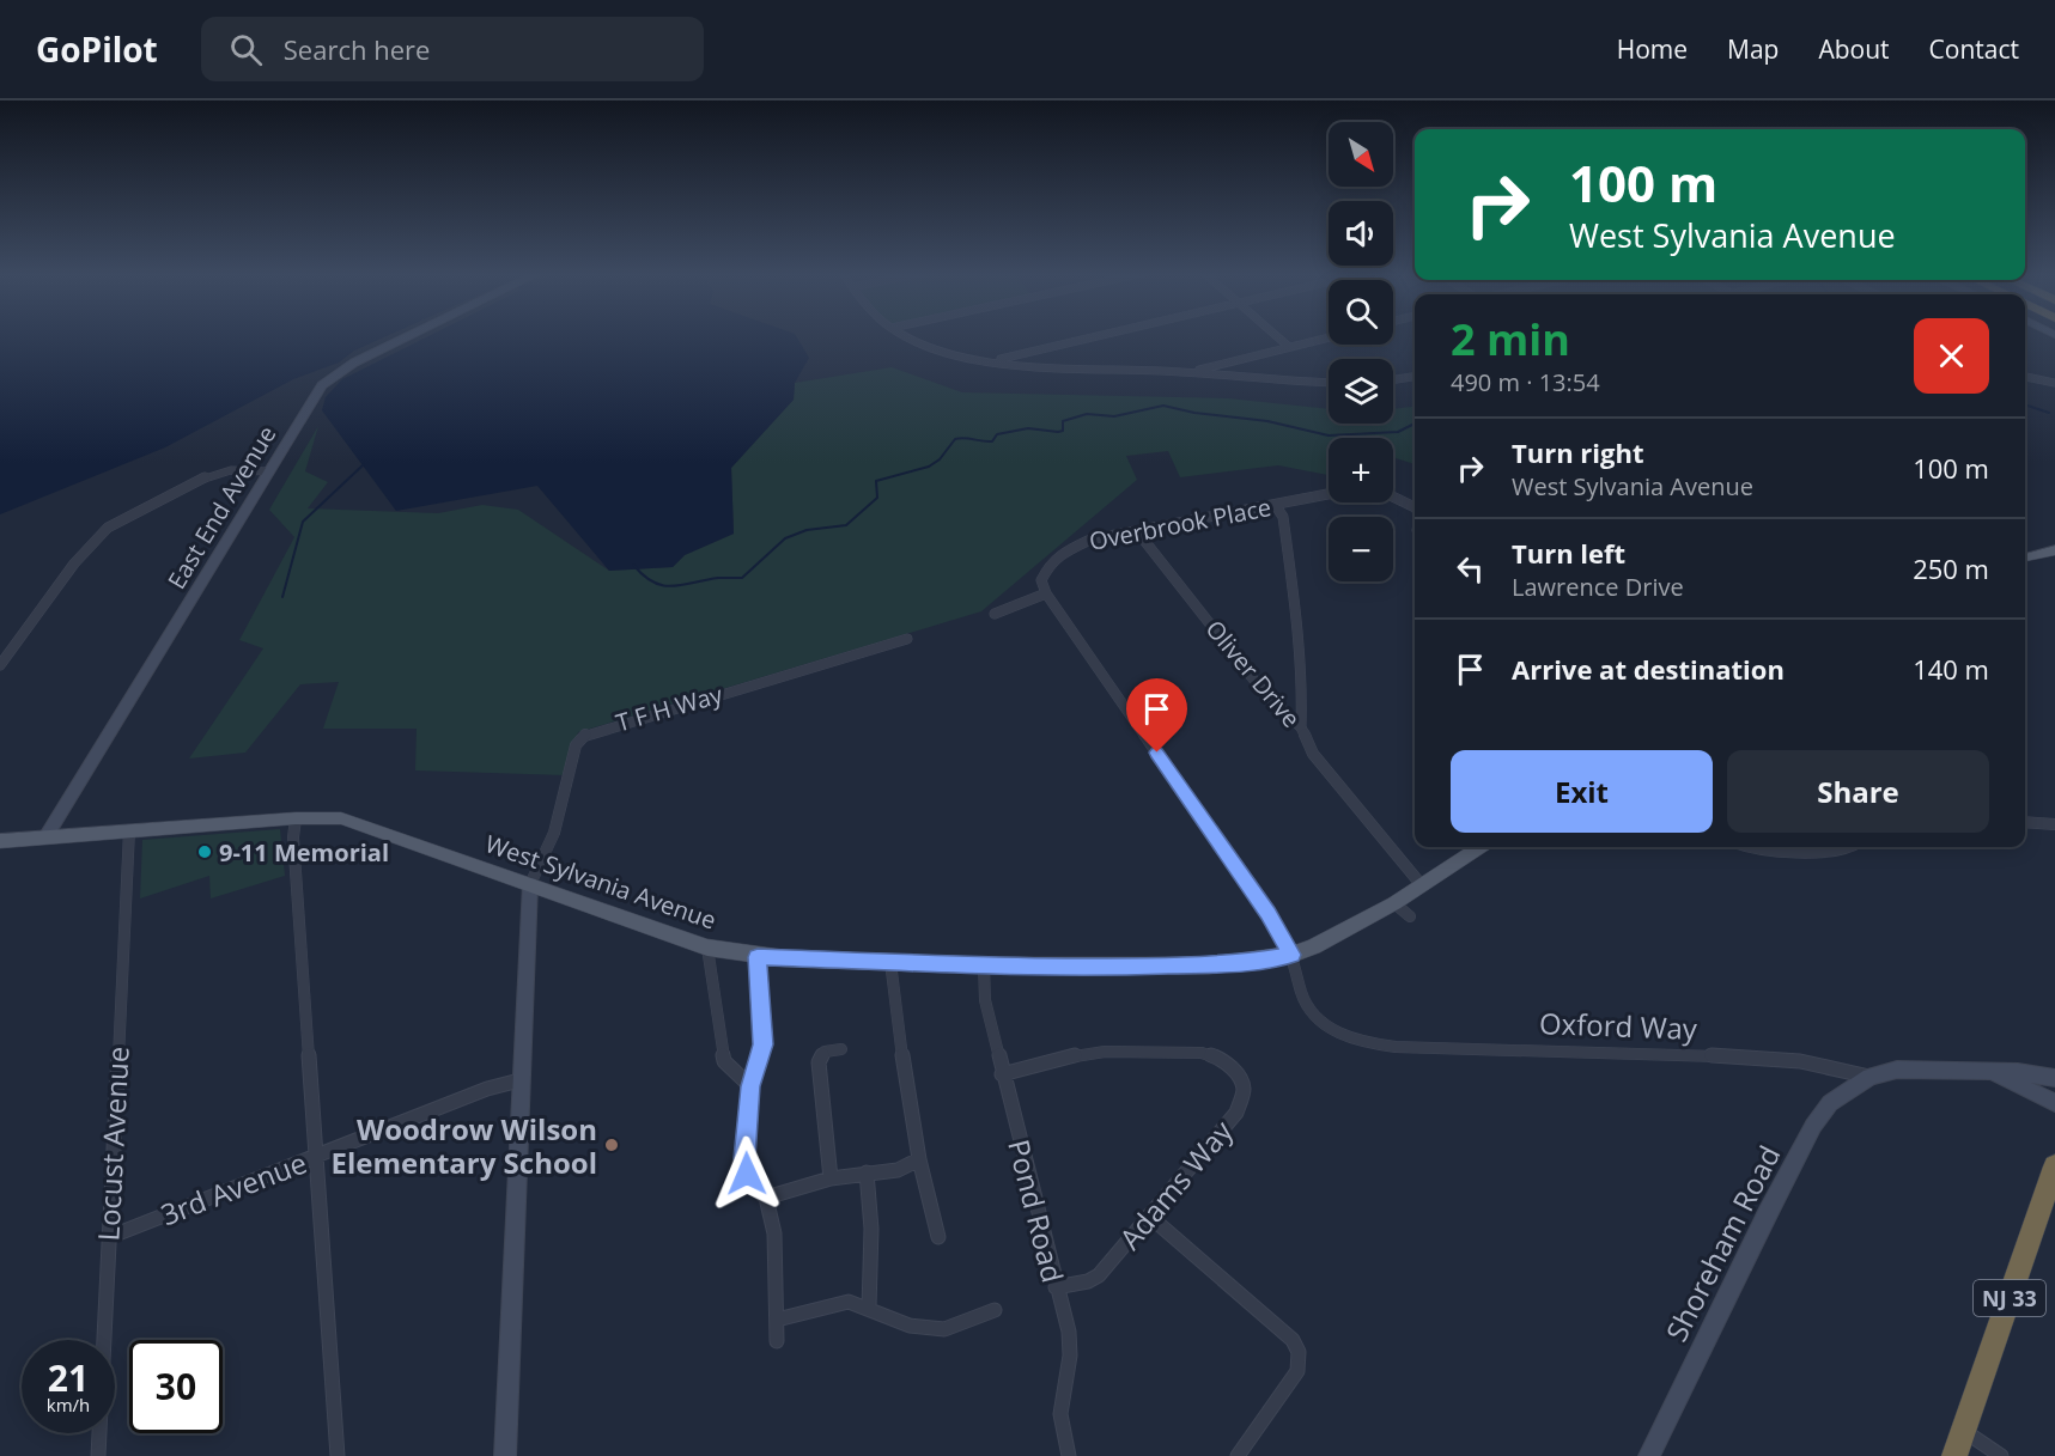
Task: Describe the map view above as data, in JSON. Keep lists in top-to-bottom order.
{
  "streets": {
    "highway": ["NJ 33"],
    "main road": ["West Sylvania Avenue"],
    "street": [
      "East End Avenue",
      "Overbrook Place",
      "Oliver Drive",
      "T F H Way",
      "Oxford Way",
      "Locust Avenue",
      "Adams Way",
      "3rd Avenue",
      "Pond Road",
      "Shoreham Road"
    ]
  },
  "crossings": [
    ["East End Avenue", "West Sylvania Avenue"],
    ["Overbrook Place", "Oliver Drive"],
    ["Overbrook Place", "Oxford Way"],
    ["Oliver Drive", "West Sylvania Avenue"],
    ["T F H Way", "West Sylvania Avenue"],
    ["West Sylvania Avenue", "Oxford Way"],
    ["West Sylvania Avenue", "Locust Avenue"],
    ["West Sylvania Avenue", "Pond Road"],
    ["Oxford Way", "Shoreham Road"],
    ["Locust Avenue", "3rd Avenue"],
    ["Adams Way", "Pond Road"]
  ],
  "places": ["9-11 Memorial", "Woodrow Wilson Elementary School"],
  "north": "bottom right",
  "page": {
    "header": "GoPilot",
    "search": "Search here",
    "nav": [
      "Home",
      "Map",
      "About",
      "Contact"
    ],
    "map_buttons": ["+", "−"],
    "turn": ["100 m", "West Sylvania Avenue"],
    "heading": ["2 min", "490 m · 13:54"],
    "list": [
      {
        "name": "Turn right",
        "note": "West Sylvania Avenue",
        "value": "100 m"
      },
      {
        "name": "Turn left",
        "note": "Lawrence Drive",
        "value": "250 m"
      },
      {
        "name": "Arrive at destination",
        "value": "140 m"
      }
    ],
    "buttons": ["Exit", "Share"],
    "speed": "21 km/h",
    "limit": "30"
  }
}
